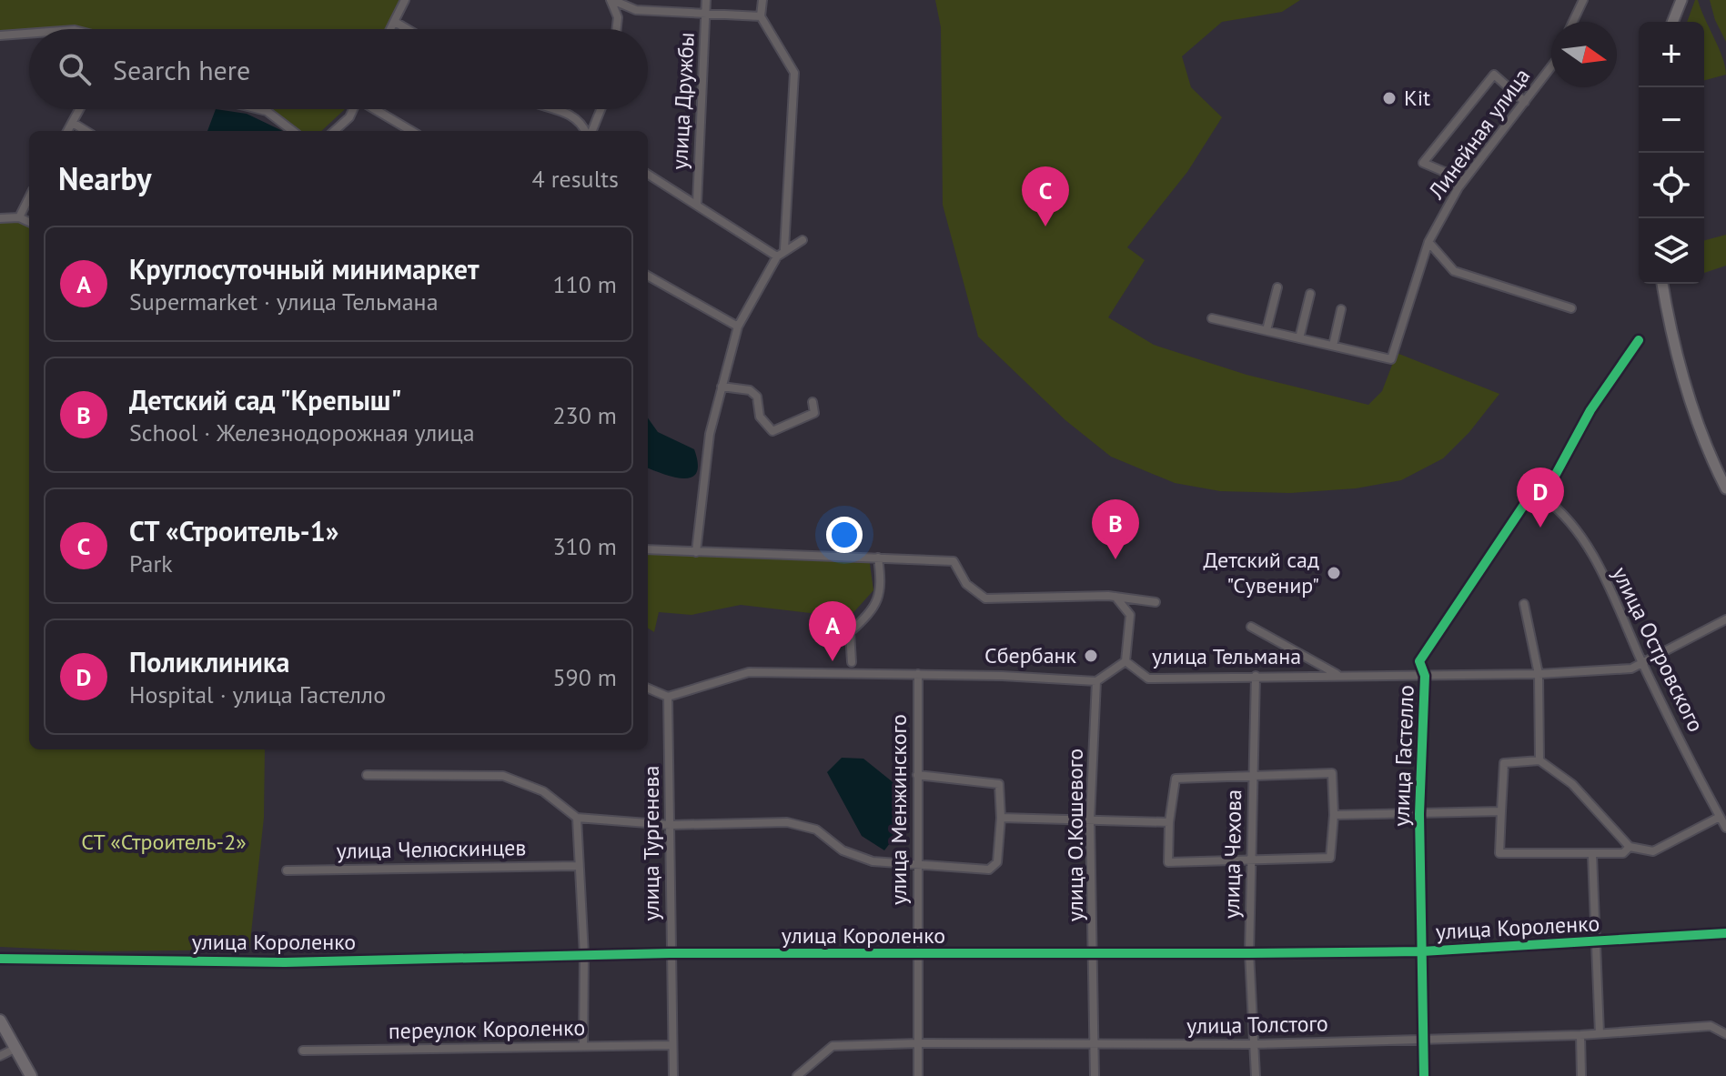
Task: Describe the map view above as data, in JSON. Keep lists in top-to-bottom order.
{
  "streets": {
    "street": [
      "улица Дружбы",
      "Линейная улица",
      "улица Островского",
      "улица Тельмана",
      "улица Гастелло",
      "улица Менжинского",
      "улица О.Кошевого",
      "улица Тургенева",
      "улица Челюскинцев",
      "улица Чехова",
      "улица Короленко",
      "улица Толстого",
      "переулок Короленко"
    ]
  },
  "crossings": [
    ["улица Островского", "улица Тельмана"],
    ["улица Островского", "улица Гастелло"],
    ["улица Тельмана", "улица Гастелло"],
    ["улица Тельмана", "улица О.Кошевого"],
    ["улица Тельмана", "улица Чехова"],
    ["улица Гастелло", "улица Короленко"],
    ["улица Гастелло", "улица Толстого"],
    ["улица Менжинского", "улица Короленко"],
    ["улица Менжинского", "улица Толстого"],
    ["улица О.Кошевого", "улица Короленко"],
    ["улица О.Кошевого", "улица Толстого"],
    ["улица Тургенева", "улица Короленко"],
    ["улица Тургенева", "переулок Короленко"],
    ["улица Чехова", "улица Короленко"],
    ["улица Чехова", "улица Толстого"]
  ],
  "parks": ["СТ «Строитель-2»"],
  "places": ["Kit", "Детский сад \"Сувенир\"", "Сбербанк"],
  "north": "right",
  "page": {
    "map_buttons": ["+", "−"],
    "search": "Search here",
    "heading": ["Nearby", "4 results"],
    "pins": [
      "C",
      "D",
      "B",
      "A"
    ],
    "list": [
      {
        "mark": "A",
        "name": "Круглосуточный минимаркет",
        "note": "Supermarket · улица Тельмана",
        "value": "110 m"
      },
      {
        "mark": "B",
        "name": "Детский сад \"Крепыш\"",
        "note": "School · Железнодорожная улица",
        "value": "230 m"
      },
      {
        "mark": "C",
        "name": "СТ «Строитель-1»",
        "note": "Park",
        "value": "310 m"
      },
      {
        "mark": "D",
        "name": "Поликлиника",
        "note": "Hospital · улица Гастелло",
        "value": "590 m"
      }
    ]
  }
}
